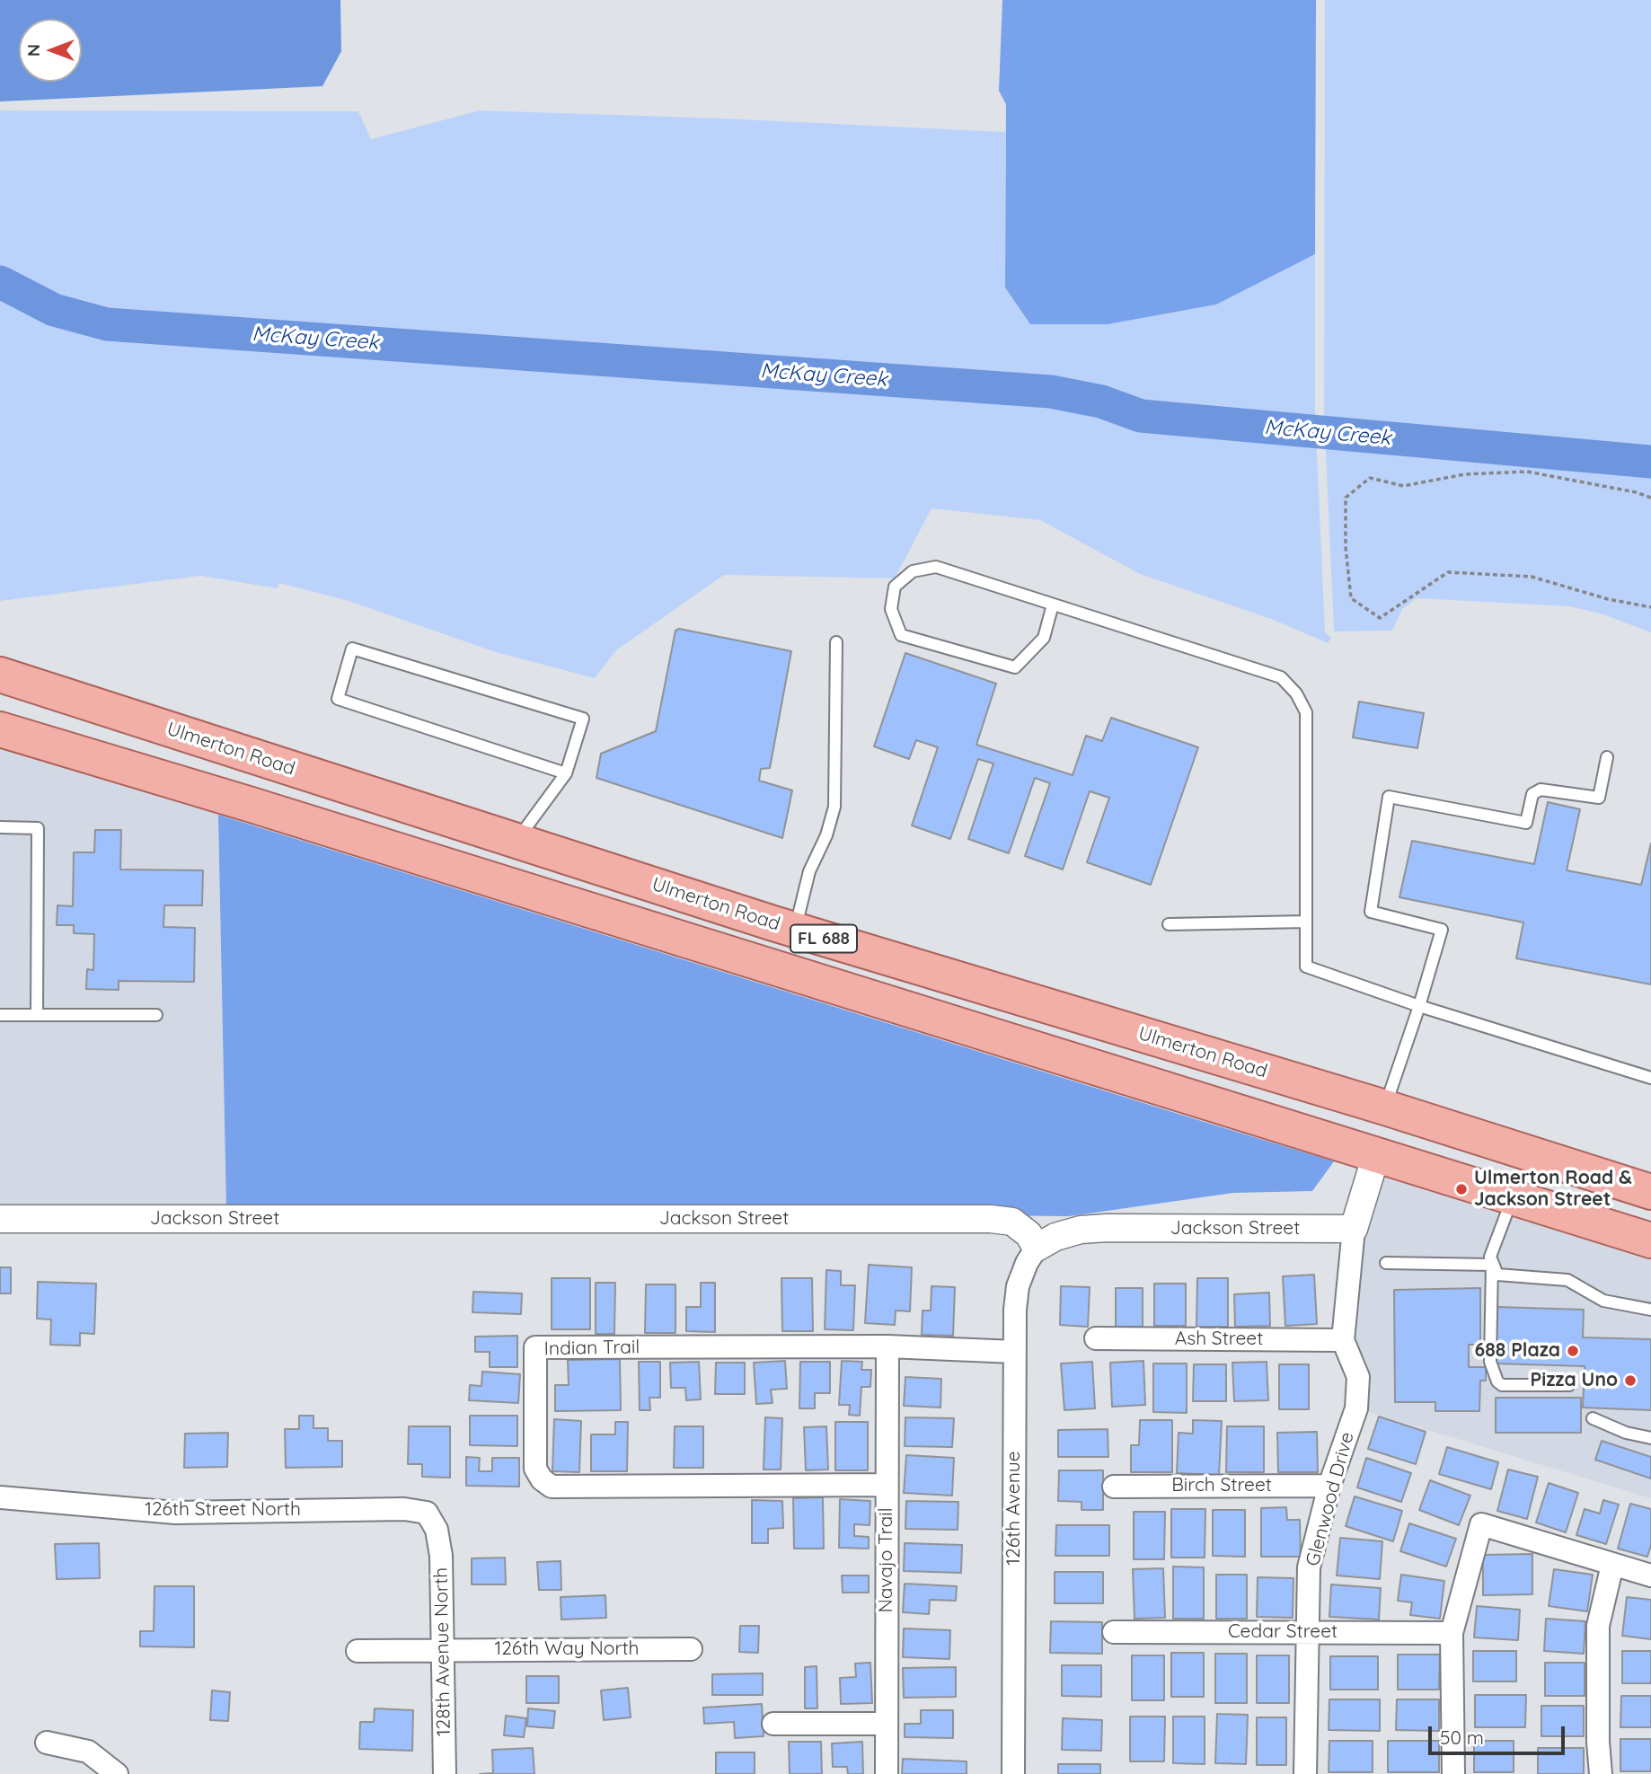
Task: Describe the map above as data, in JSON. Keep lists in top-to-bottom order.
{
  "streets": {
    "main road": ["Ulmerton Road", "FL 688"],
    "street": [
      "Jackson Street",
      "Ash Street",
      "Indian Trail",
      "Birch Street",
      "Glenwood Drive",
      "126th Avenue",
      "126th Street North",
      "Navajo Trail",
      "Cedar Street",
      "126th Way North",
      "128th Avenue North"
    ]
  },
  "crossings": [
    ["Jackson Street", "Glenwood Drive"],
    ["Jackson Street", "126th Avenue"],
    ["Ash Street", "Glenwood Drive"],
    ["Indian Trail", "126th Avenue"],
    ["Indian Trail", "Navajo Trail"],
    ["Birch Street", "Glenwood Drive"],
    ["Glenwood Drive", "Cedar Street"],
    ["126th Street North", "128th Avenue North"],
    ["126th Way North", "128th Avenue North"]
  ],
  "water": ["McKay Creek"],
  "places": ["Ulmerton Road & Jackson Street", "688 Plaza", "Pizza Uno"],
  "scale_bar": "50 m",
  "north": "left"
}
